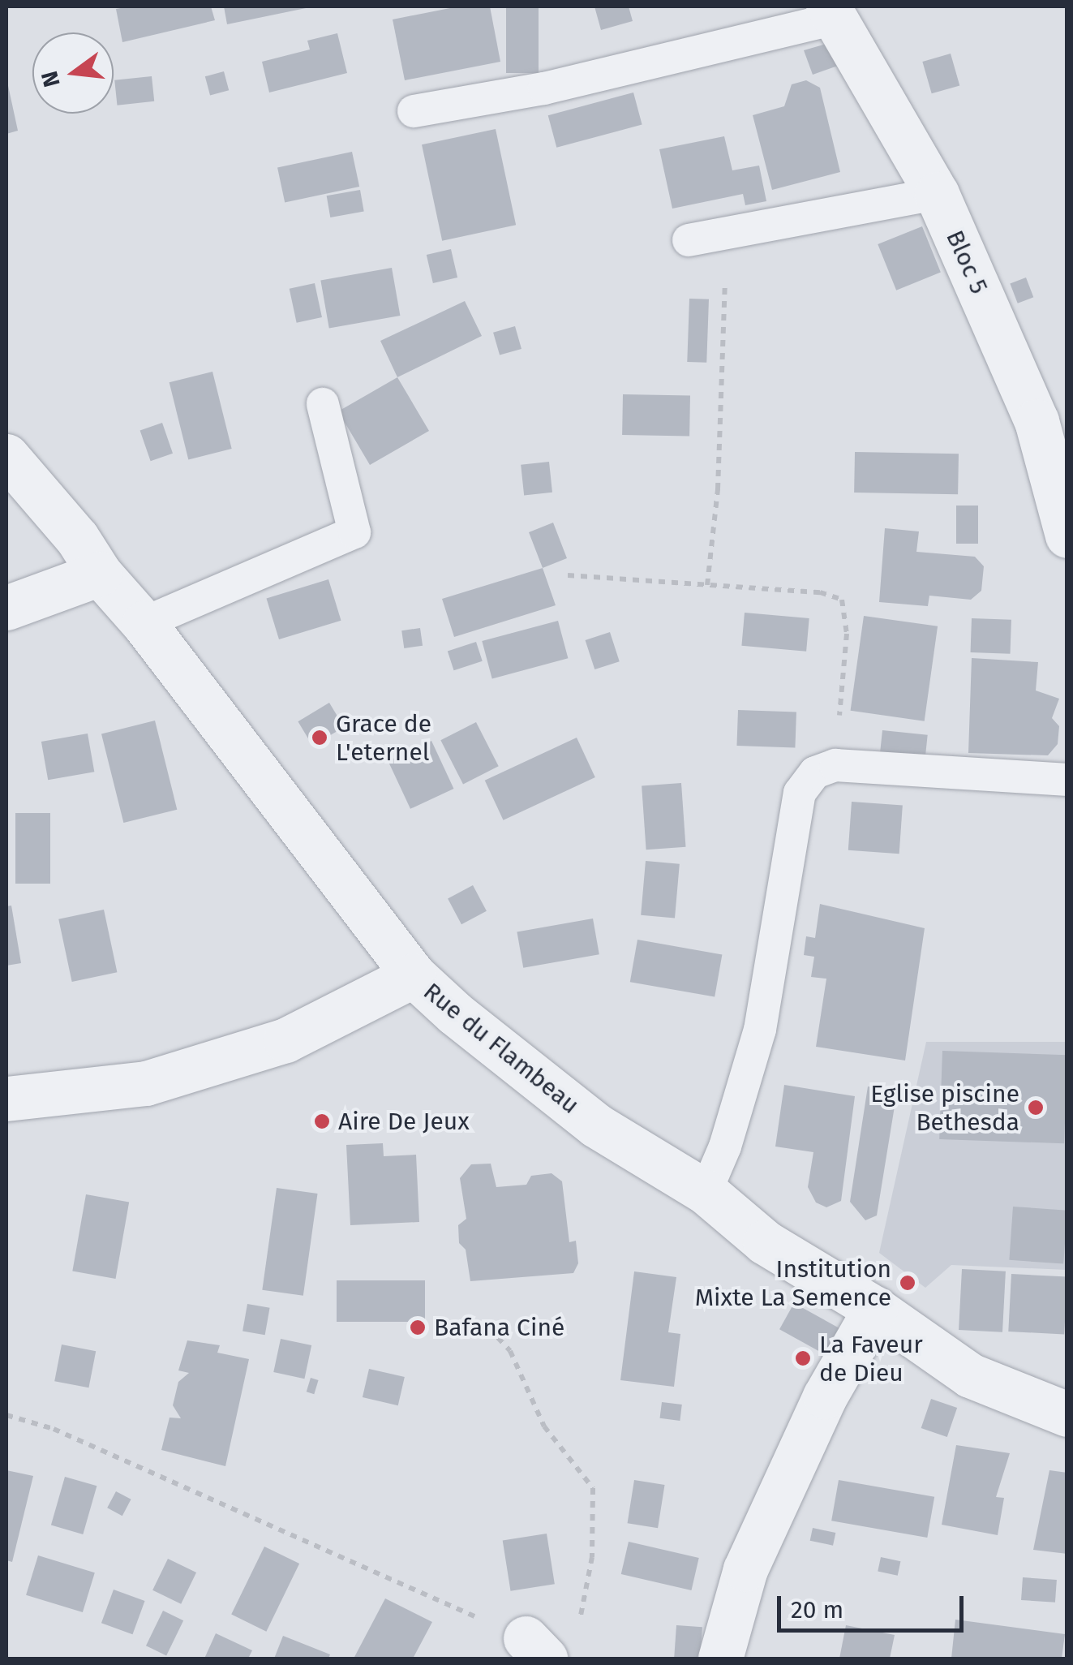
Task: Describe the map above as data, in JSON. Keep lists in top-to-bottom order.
{
  "streets": {
    "street": ["Bloc 5", "Rue du Flambeau"]
  },
  "places": [
    "Grace de L'eternel",
    "Eglise piscine Bethesda",
    "Aire De Jeux",
    "Institution Mixte La Semence",
    "Bafana Ciné",
    "La Faveur de Dieu"
  ],
  "scale_bar": "20 m",
  "north": "left"
}
